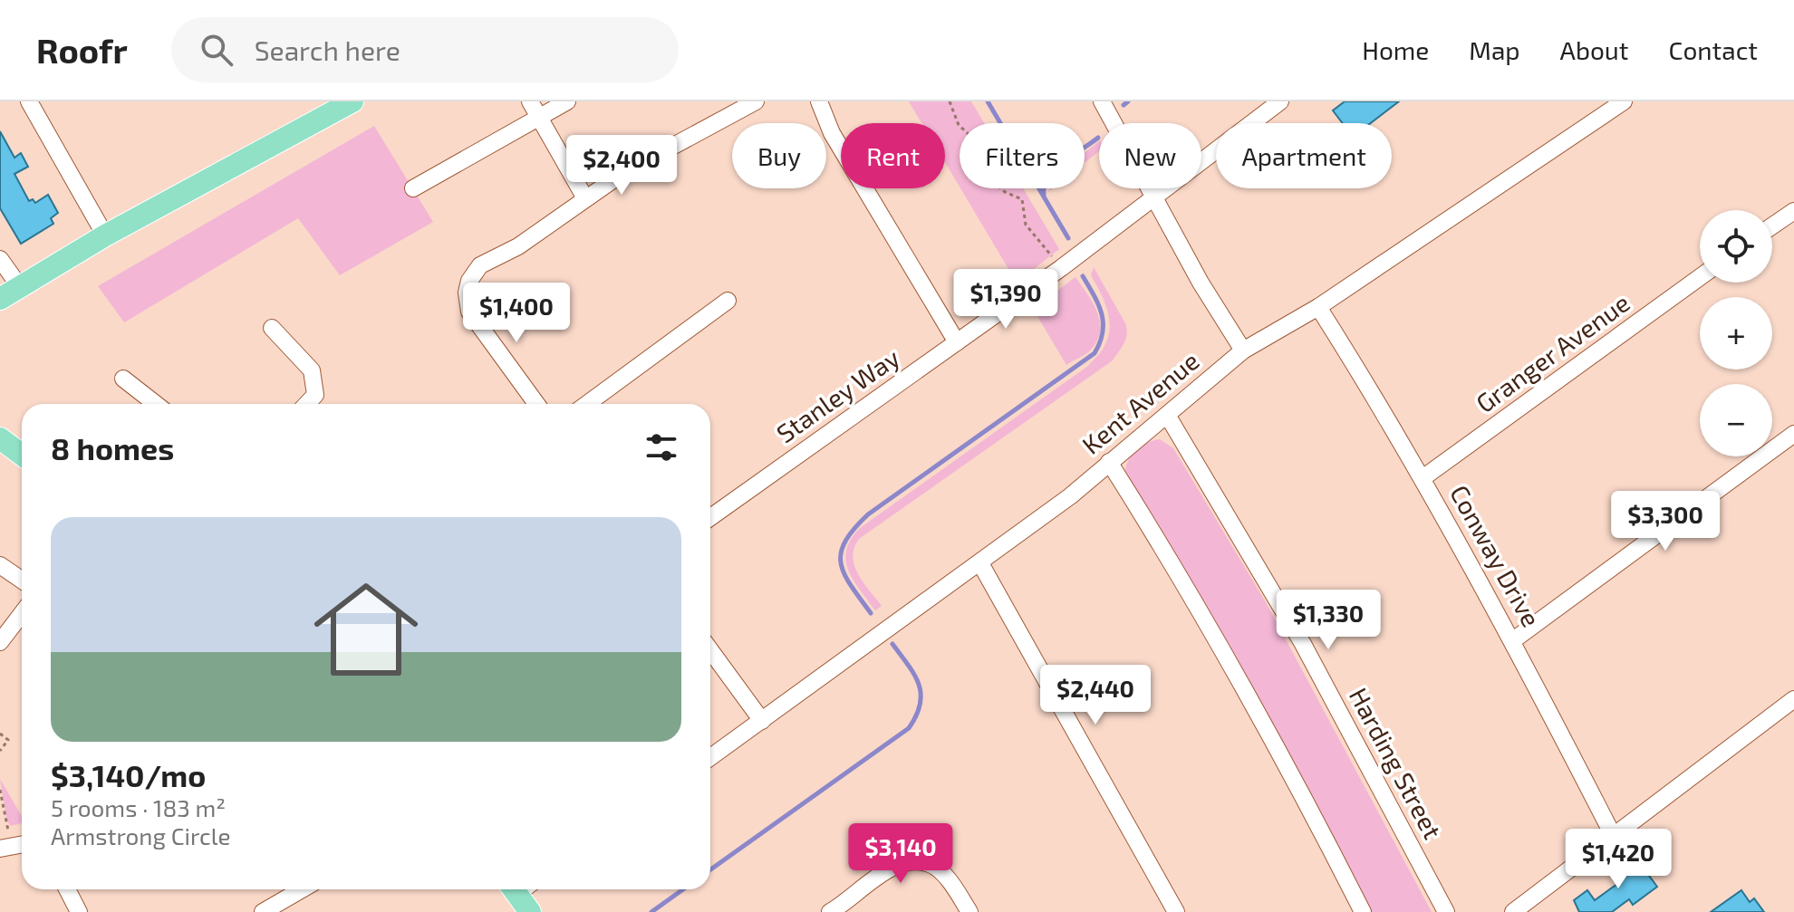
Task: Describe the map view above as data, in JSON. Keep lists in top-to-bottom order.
{
  "streets": {
    "street": [
      "Granger Avenue",
      "Stanley Way",
      "Kent Avenue",
      "Conway Drive",
      "Harding Street"
    ]
  },
  "crossings": [
    ["Granger Avenue", "Conway Drive"],
    ["Kent Avenue", "Conway Drive"],
    ["Kent Avenue", "Harding Street"]
  ],
  "page": {
    "header": "Roofr",
    "search": "Search here",
    "nav": [
      "Home",
      "Map",
      "About",
      "Contact"
    ],
    "chip": [
      "Buy",
      "Rent",
      "Filters",
      "New",
      "Apartment"
    ],
    "price": [
      "$2,400",
      "$1,390",
      "$1,400",
      "$3,300",
      "$1,330",
      "$2,440",
      "$3,140",
      "$1,420"
    ],
    "map_buttons": ["+", "−"],
    "heading": "8 homes",
    "list": [
      {
        "name": "$3,140/mo",
        "note": "5 rooms · 183 m² · Armstrong Circle"
      }
    ]
  }
}
